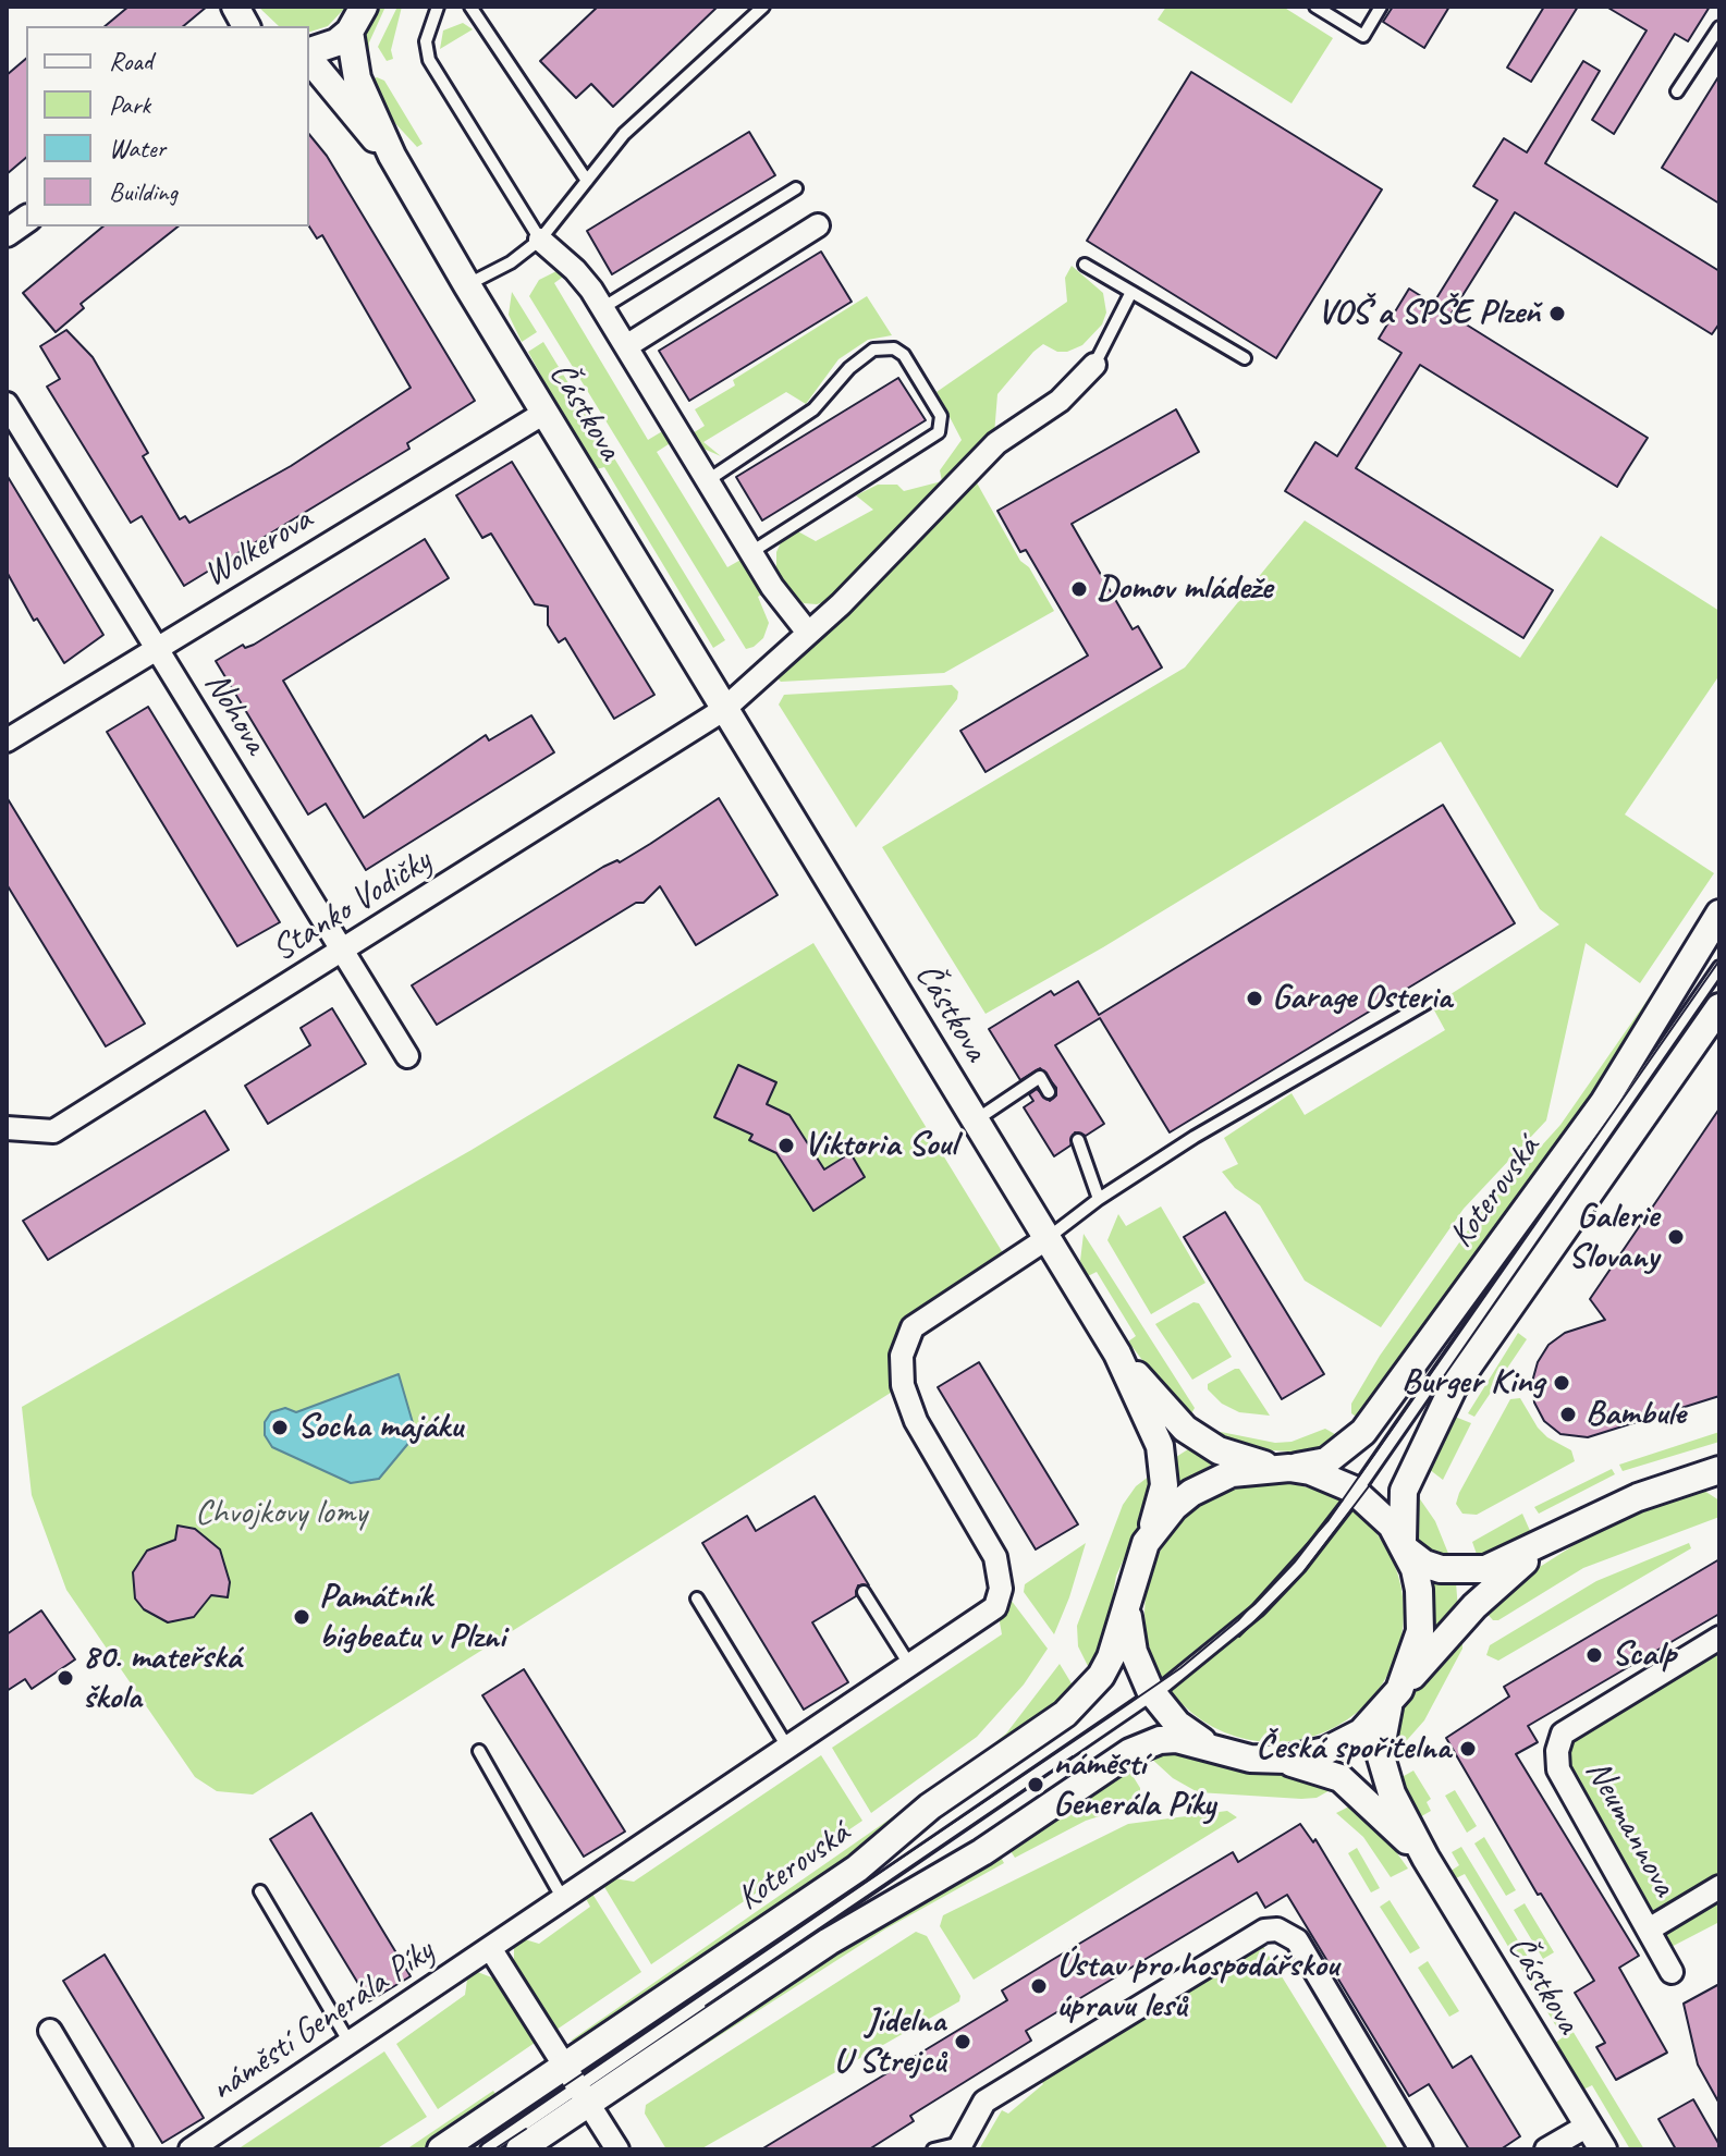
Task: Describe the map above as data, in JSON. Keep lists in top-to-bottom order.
{
  "streets": {
    "street": [
      "Částkova",
      "Wolkerova",
      "Nohova",
      "Stanko Vodičky",
      "Koterovská",
      "Neumannova",
      "náměstí Generála Píky"
    ]
  },
  "crossings": [
    ["Částkova", "Wolkerova"],
    ["Částkova", "Stanko Vodičky"],
    ["Částkova", "Koterovská"],
    ["Částkova", "náměstí Generála Píky"],
    ["Wolkerova", "Nohova"],
    ["Nohova", "Stanko Vodičky"],
    ["Koterovská", "náměstí Generála Píky"]
  ],
  "parks": ["Chvojkovy lomy"],
  "places": [
    "VOŠ a SPŠE Plzeň",
    "Domov mládeže",
    "Garage Osteria",
    "Viktoria Soul",
    "Galerie Slovany",
    "Burger King",
    "Bambule",
    "Socha majáku",
    "Památník bigbeatu v Plzni",
    "Scalp",
    "80. mateřská škola",
    "Česká spořitelna",
    "náměstí Generála Píky",
    "Ústav pro hospodářskou úpravu lesů",
    "Jídelna U Strejců"
  ],
  "legend": [
    "Road",
    "Park",
    "Water",
    "Building"
  ]
}
